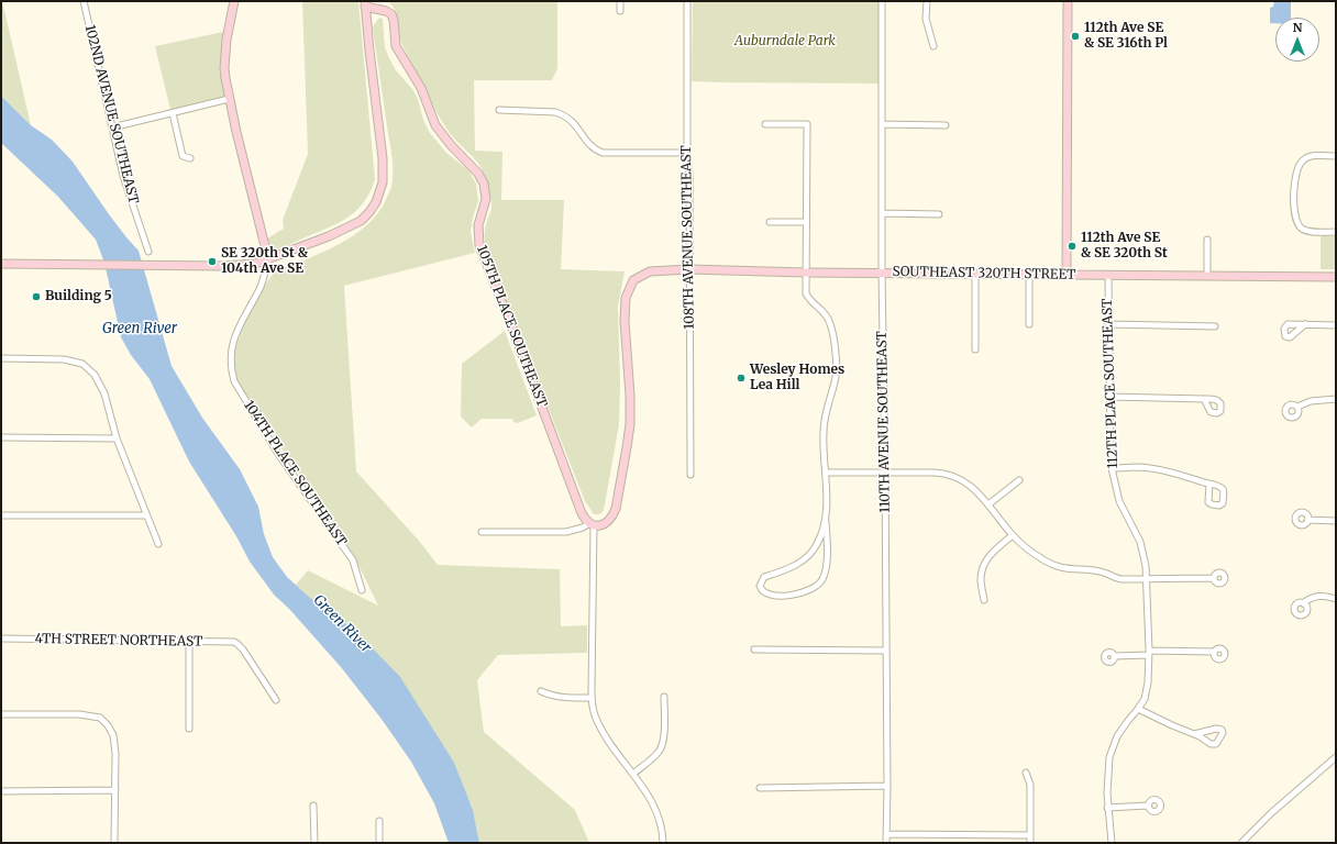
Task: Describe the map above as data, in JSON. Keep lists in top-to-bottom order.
{
  "streets": {
    "street": [
      "102ND AVENUE SOUTHEAST",
      "108TH AVENUE SOUTHEAST",
      "SOUTHEAST 320TH STREET",
      "105TH PLACE SOUTHEAST",
      "112TH PLACE SOUTHEAST",
      "110TH AVENUE SOUTHEAST",
      "104TH PLACE SOUTHEAST",
      "4TH STREET NORTHEAST"
    ]
  },
  "crossings": [
    ["108TH AVENUE SOUTHEAST", "SOUTHEAST 320TH STREET"],
    ["SOUTHEAST 320TH STREET", "105TH PLACE SOUTHEAST"],
    ["SOUTHEAST 320TH STREET", "112TH PLACE SOUTHEAST"],
    ["SOUTHEAST 320TH STREET", "110TH AVENUE SOUTHEAST"]
  ],
  "water": ["Green River"],
  "parks": ["Auburndale Park"],
  "places": [
    "112th Ave SE & SE 316th Pl",
    "112th Ave SE & SE 320th St",
    "SE 320th St & 104th Ave SE",
    "Building 5",
    "Wesley Homes Lea Hill"
  ],
  "north": "top"
}
